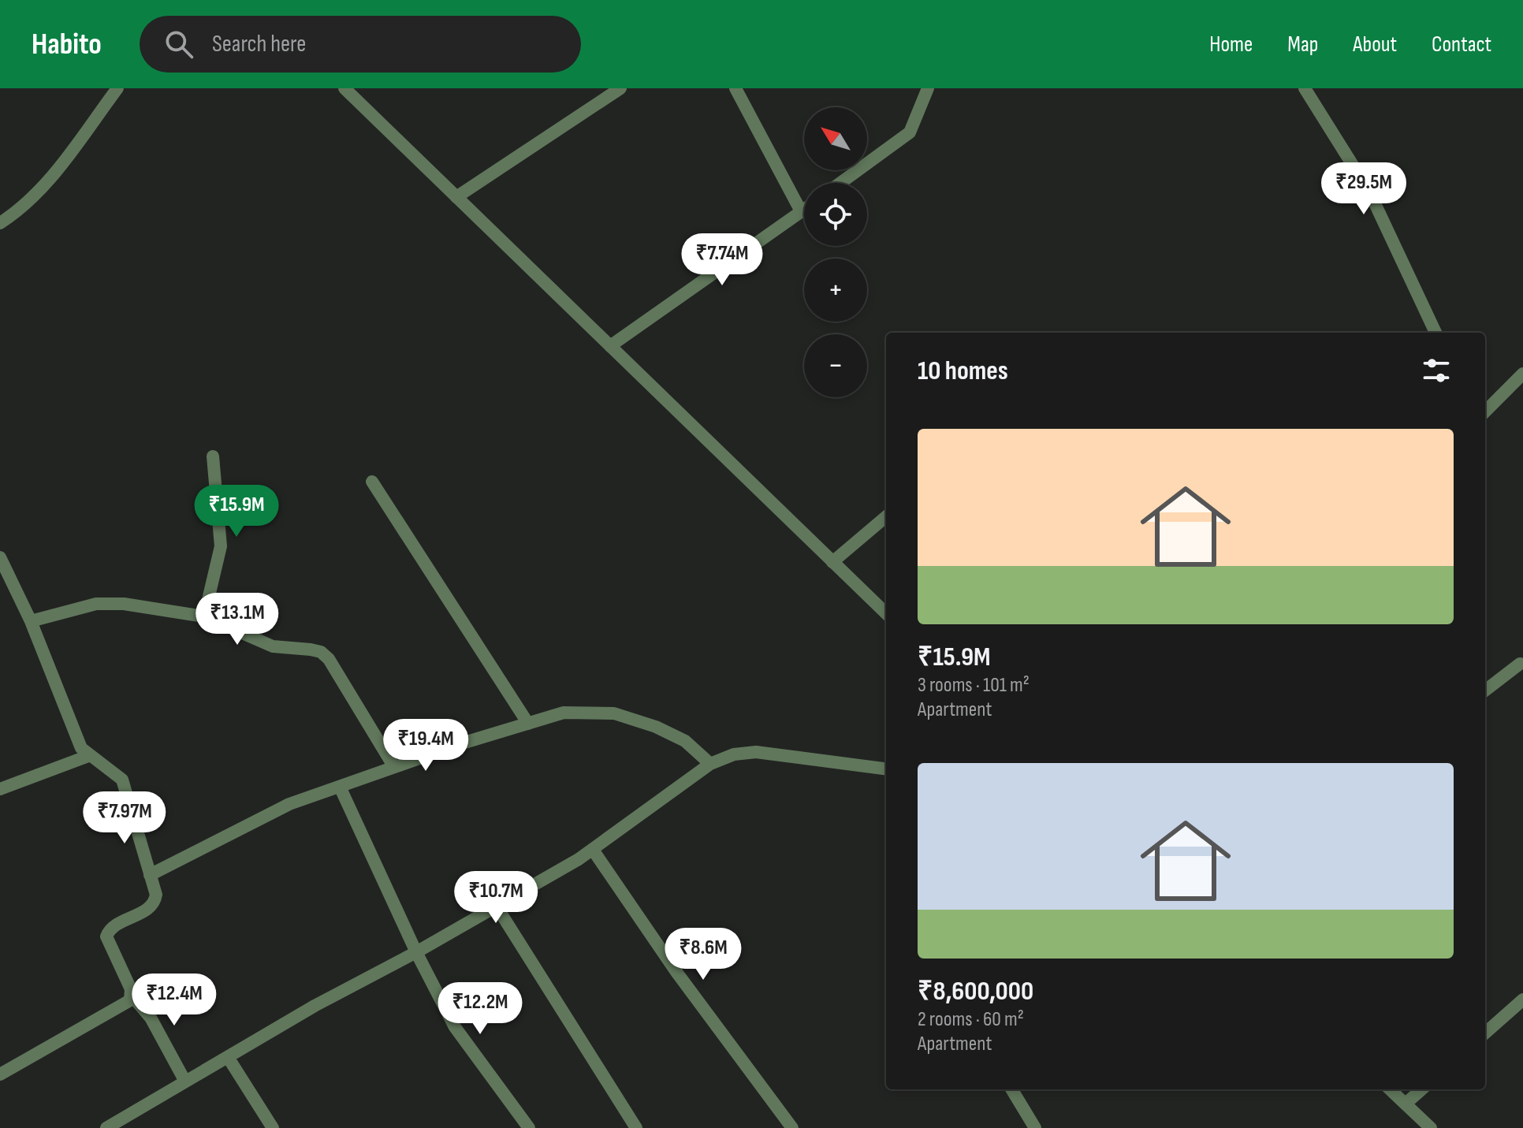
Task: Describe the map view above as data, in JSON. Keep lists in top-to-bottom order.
{
  "north": "top left",
  "page": {
    "header": "Habito",
    "search": "Search here",
    "nav": [
      "Home",
      "Map",
      "About",
      "Contact"
    ],
    "map_buttons": ["+", "−"],
    "price": [
      "₹29.5M",
      "₹7.74M",
      "₹15.9M",
      "₹13.1M",
      "₹19.4M",
      "₹7.97M",
      "₹10.7M",
      "₹8.6M",
      "₹12.4M",
      "₹12.2M"
    ],
    "heading": "10 homes",
    "list": [
      {
        "name": "₹15.9M",
        "note": "3 rooms · 101 m² · Apartment"
      },
      {
        "name": "₹8,600,000",
        "note": "2 rooms · 60 m² · Apartment"
      }
    ]
  }
}
